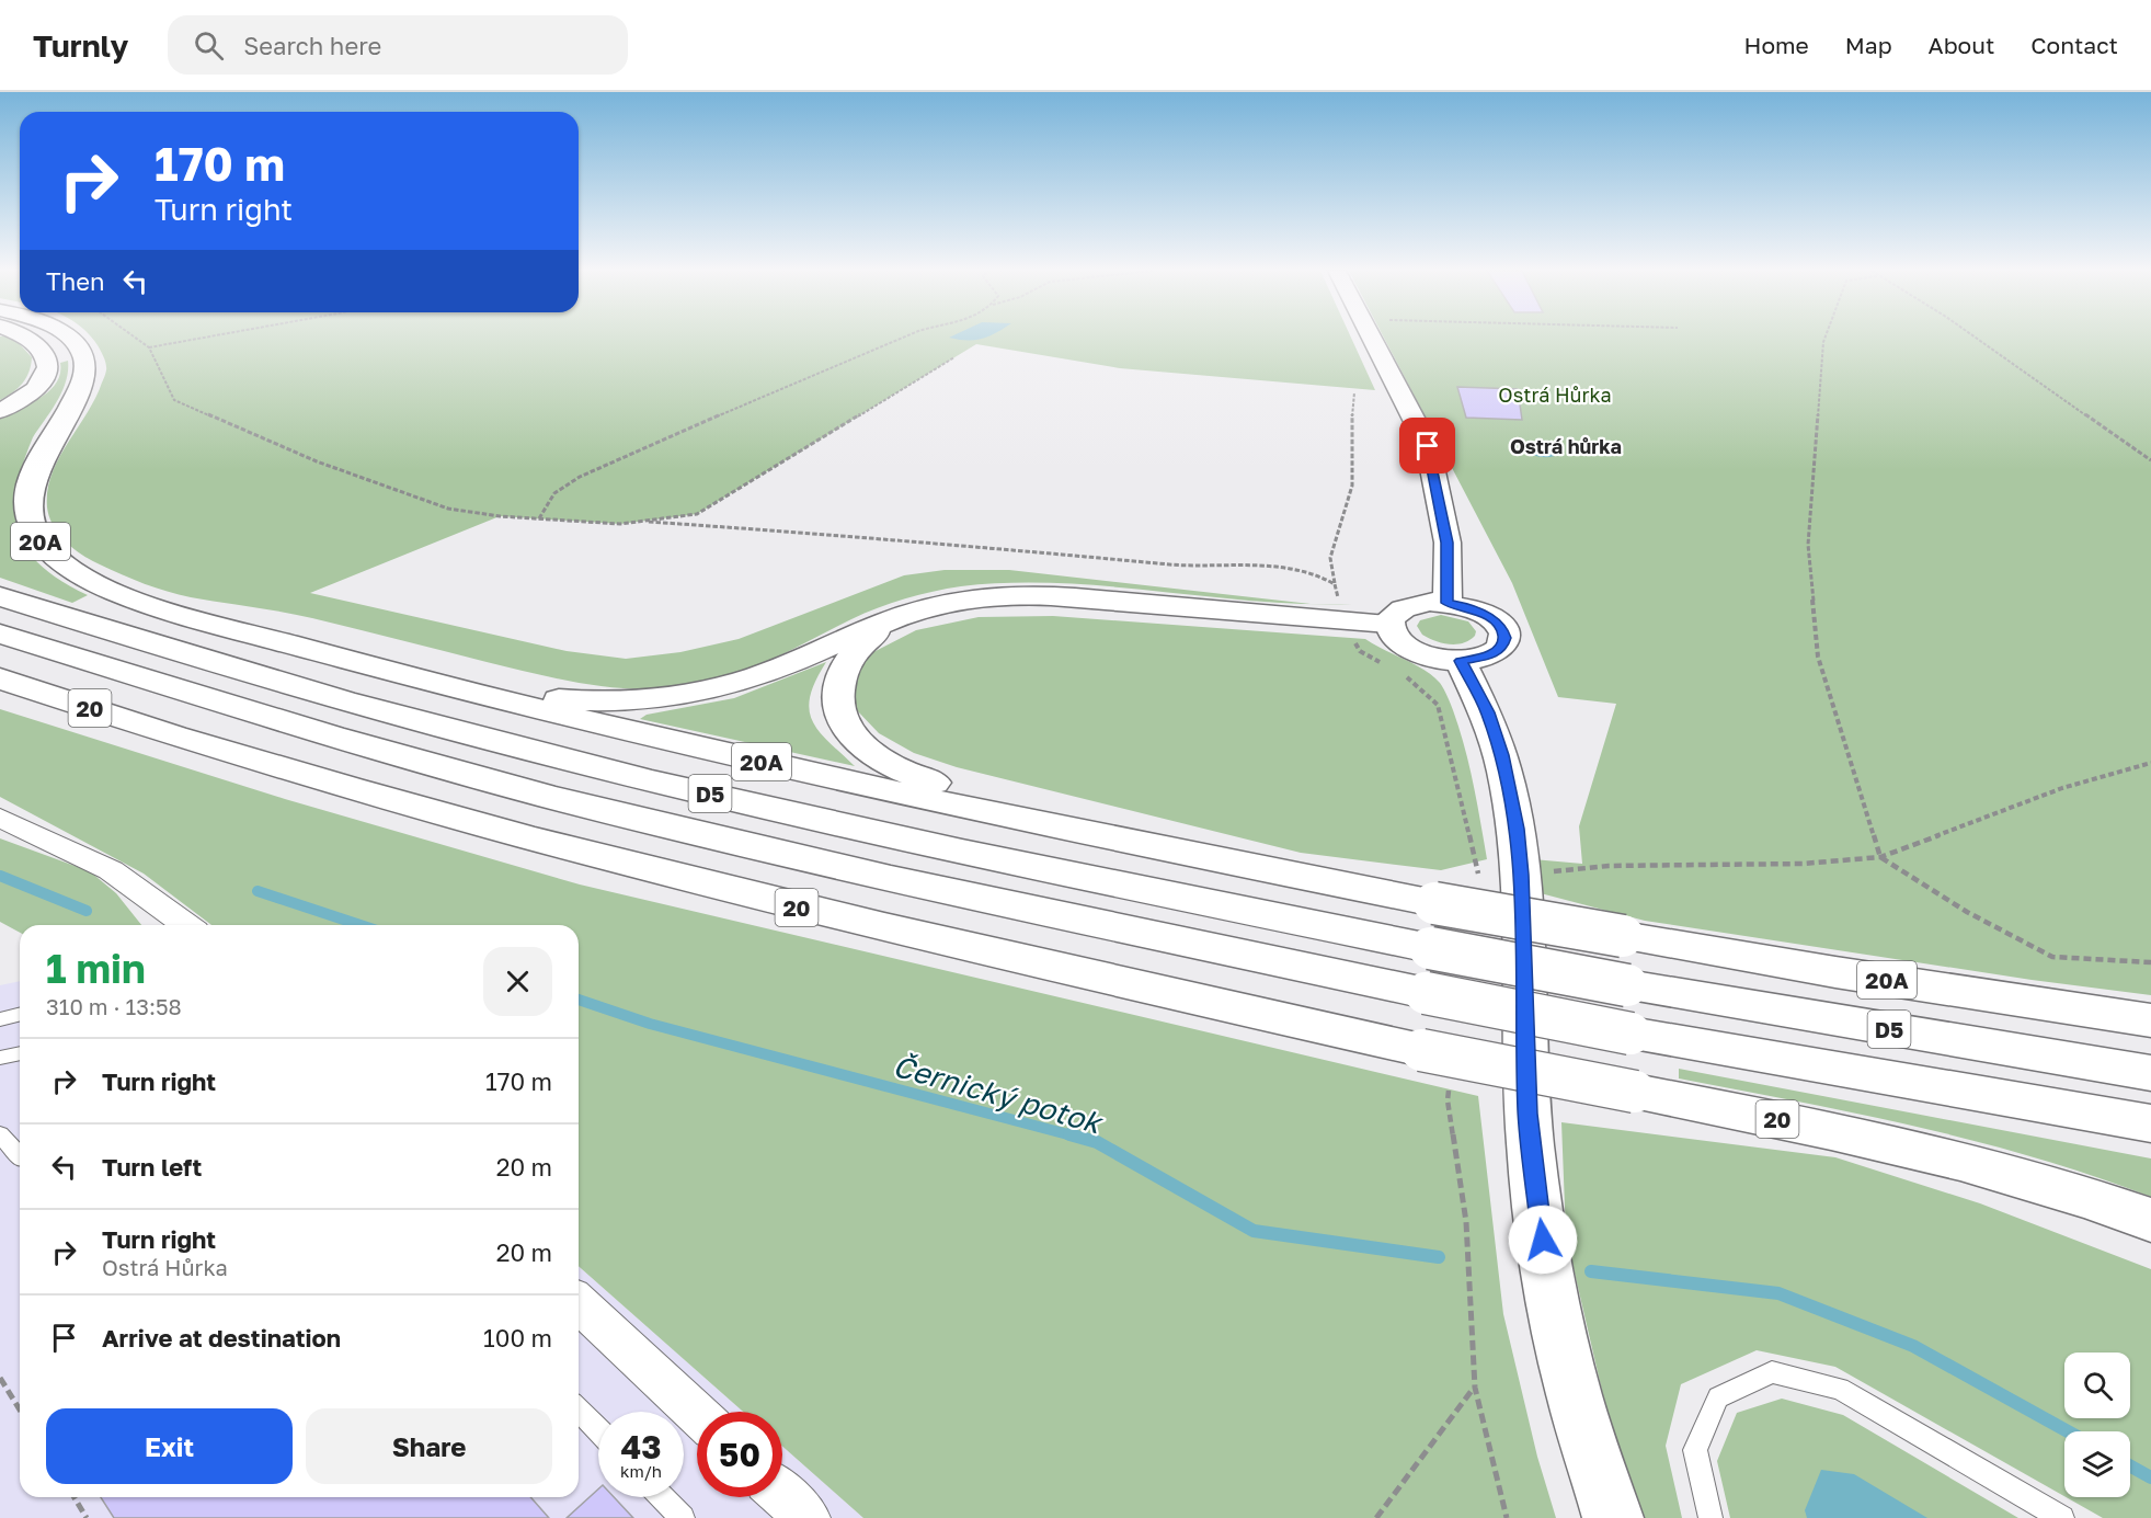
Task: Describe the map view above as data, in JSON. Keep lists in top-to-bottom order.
{
  "streets": {
    "main road": ["20A", "20", "D5"]
  },
  "districts": ["Ostrá hůrka"],
  "water": ["Černický potok"],
  "parks": ["Ostrá Hůrka"],
  "page": {
    "header": "Turnly",
    "search": "Search here",
    "nav": [
      "Home",
      "Map",
      "About",
      "Contact"
    ],
    "turn": ["170 m", "Turn right"],
    "then": "Then",
    "heading": ["1 min", "310 m · 13:58"],
    "list": [
      {
        "name": "Turn right",
        "value": "170 m"
      },
      {
        "name": "Turn left",
        "value": "20 m"
      },
      {
        "name": "Turn right",
        "note": "Ostrá Hůrka",
        "value": "20 m"
      },
      {
        "name": "Arrive at destination",
        "value": "100 m"
      }
    ],
    "buttons": ["Exit", "Share"],
    "speed": "43 km/h",
    "limit": "50"
  }
}
